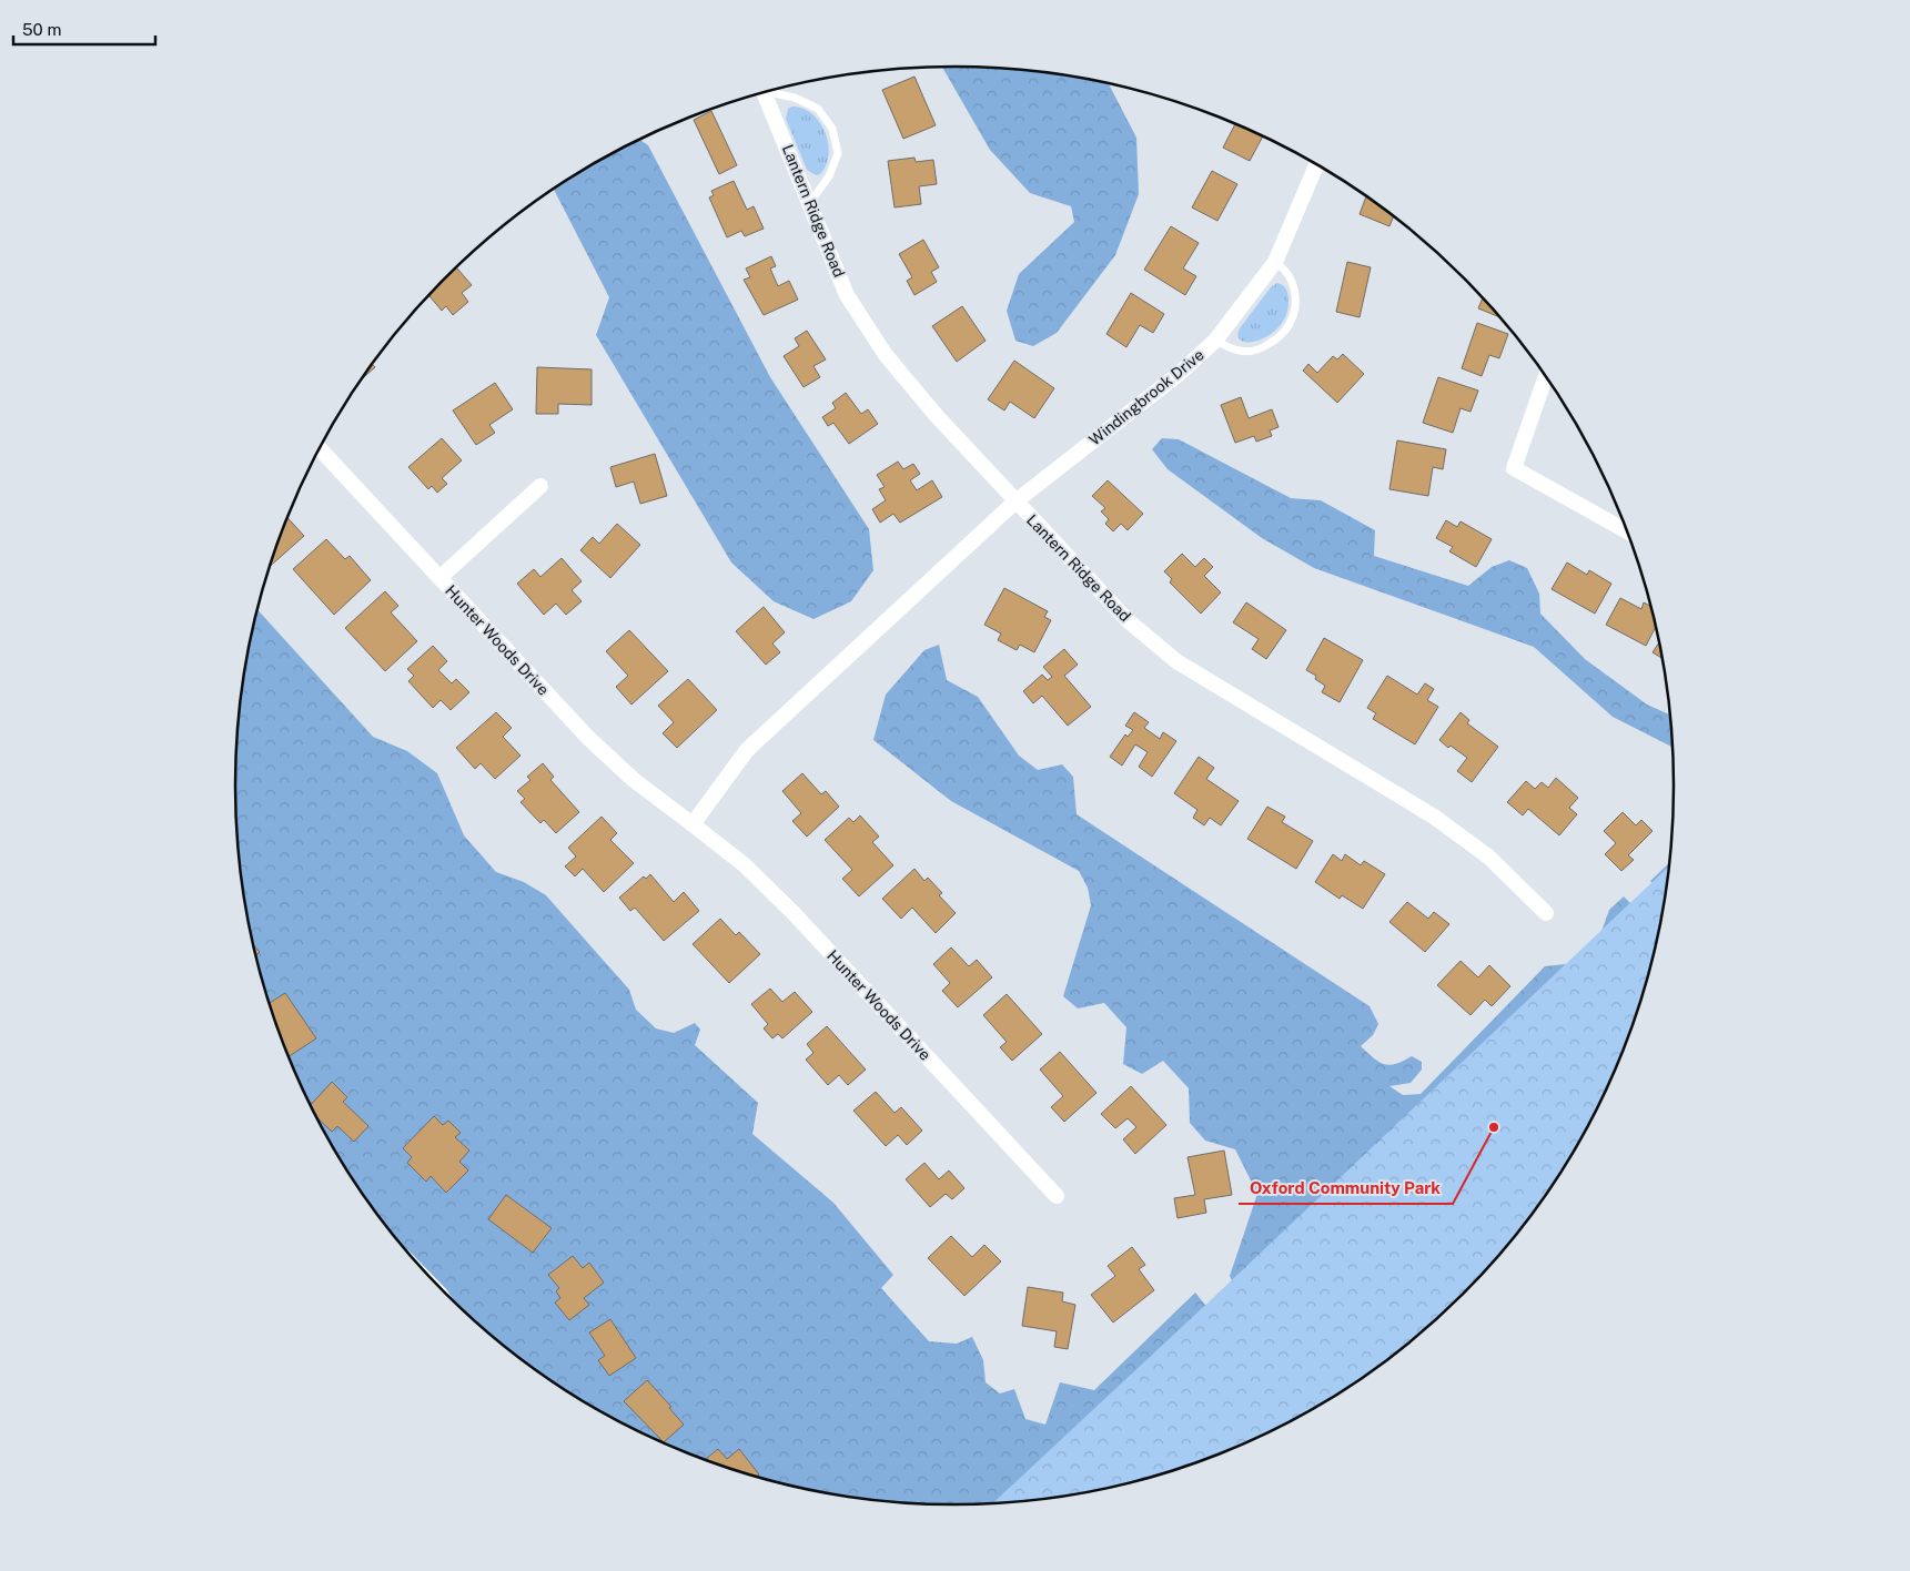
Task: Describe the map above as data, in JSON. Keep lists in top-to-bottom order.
{
  "streets": {
    "street": ["Lantern Ridge Road", "Windingbrook Drive", "Hunter Woods Drive"]
  },
  "crossings": [
    ["Lantern Ridge Road", "Windingbrook Drive"]
  ],
  "places": ["Oxford Community Park"],
  "scale_bar": "50 m"
}
